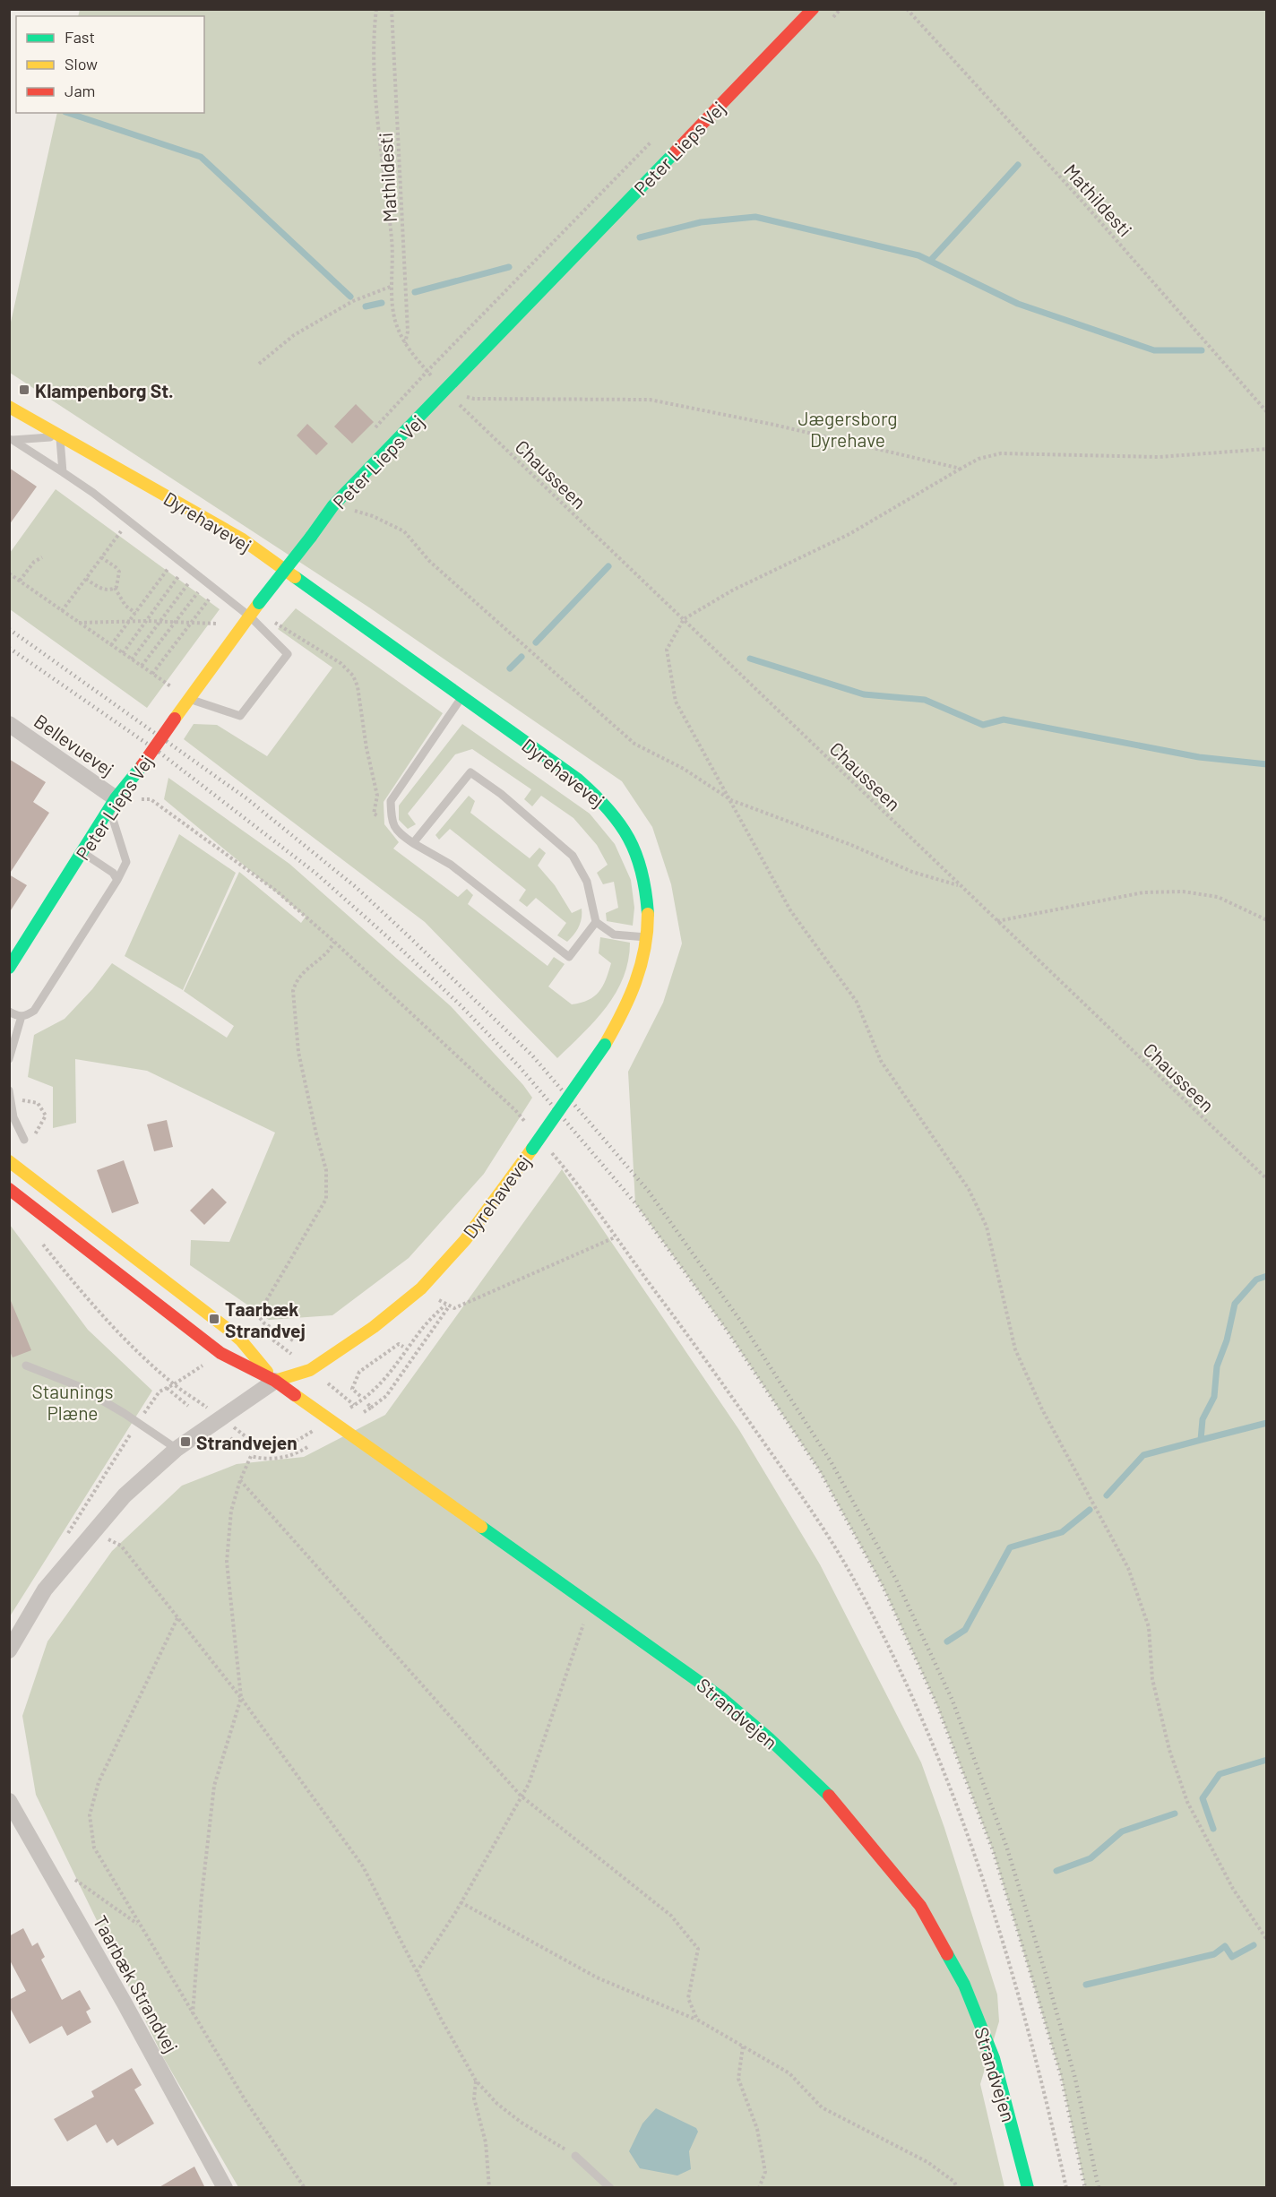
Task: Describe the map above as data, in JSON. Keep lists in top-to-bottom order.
{
  "streets": {
    "street": [
      "Peter Lieps Vej",
      "Dyrehavevej",
      "Bellevuevej",
      "Strandvejen",
      "Taarbæk Strandvej"
    ],
    "path": ["Mathildesti", "Chausseen"]
  },
  "crossings": [
    ["Peter Lieps Vej", "Chausseen"],
    ["Peter Lieps Vej", "Bellevuevej"],
    ["Mathildesti", "Chausseen"],
    ["Dyrehavevej", "Strandvejen"]
  ],
  "parks": ["Jægersborg Dyrehave", "Staunings Plæne"],
  "places": {
    "transit": ["Klampenborg St.", "Taarbæk Strandvej", "Strandvejen"]
  },
  "legend": ["Fast", "Slow", "Jam"]
}
